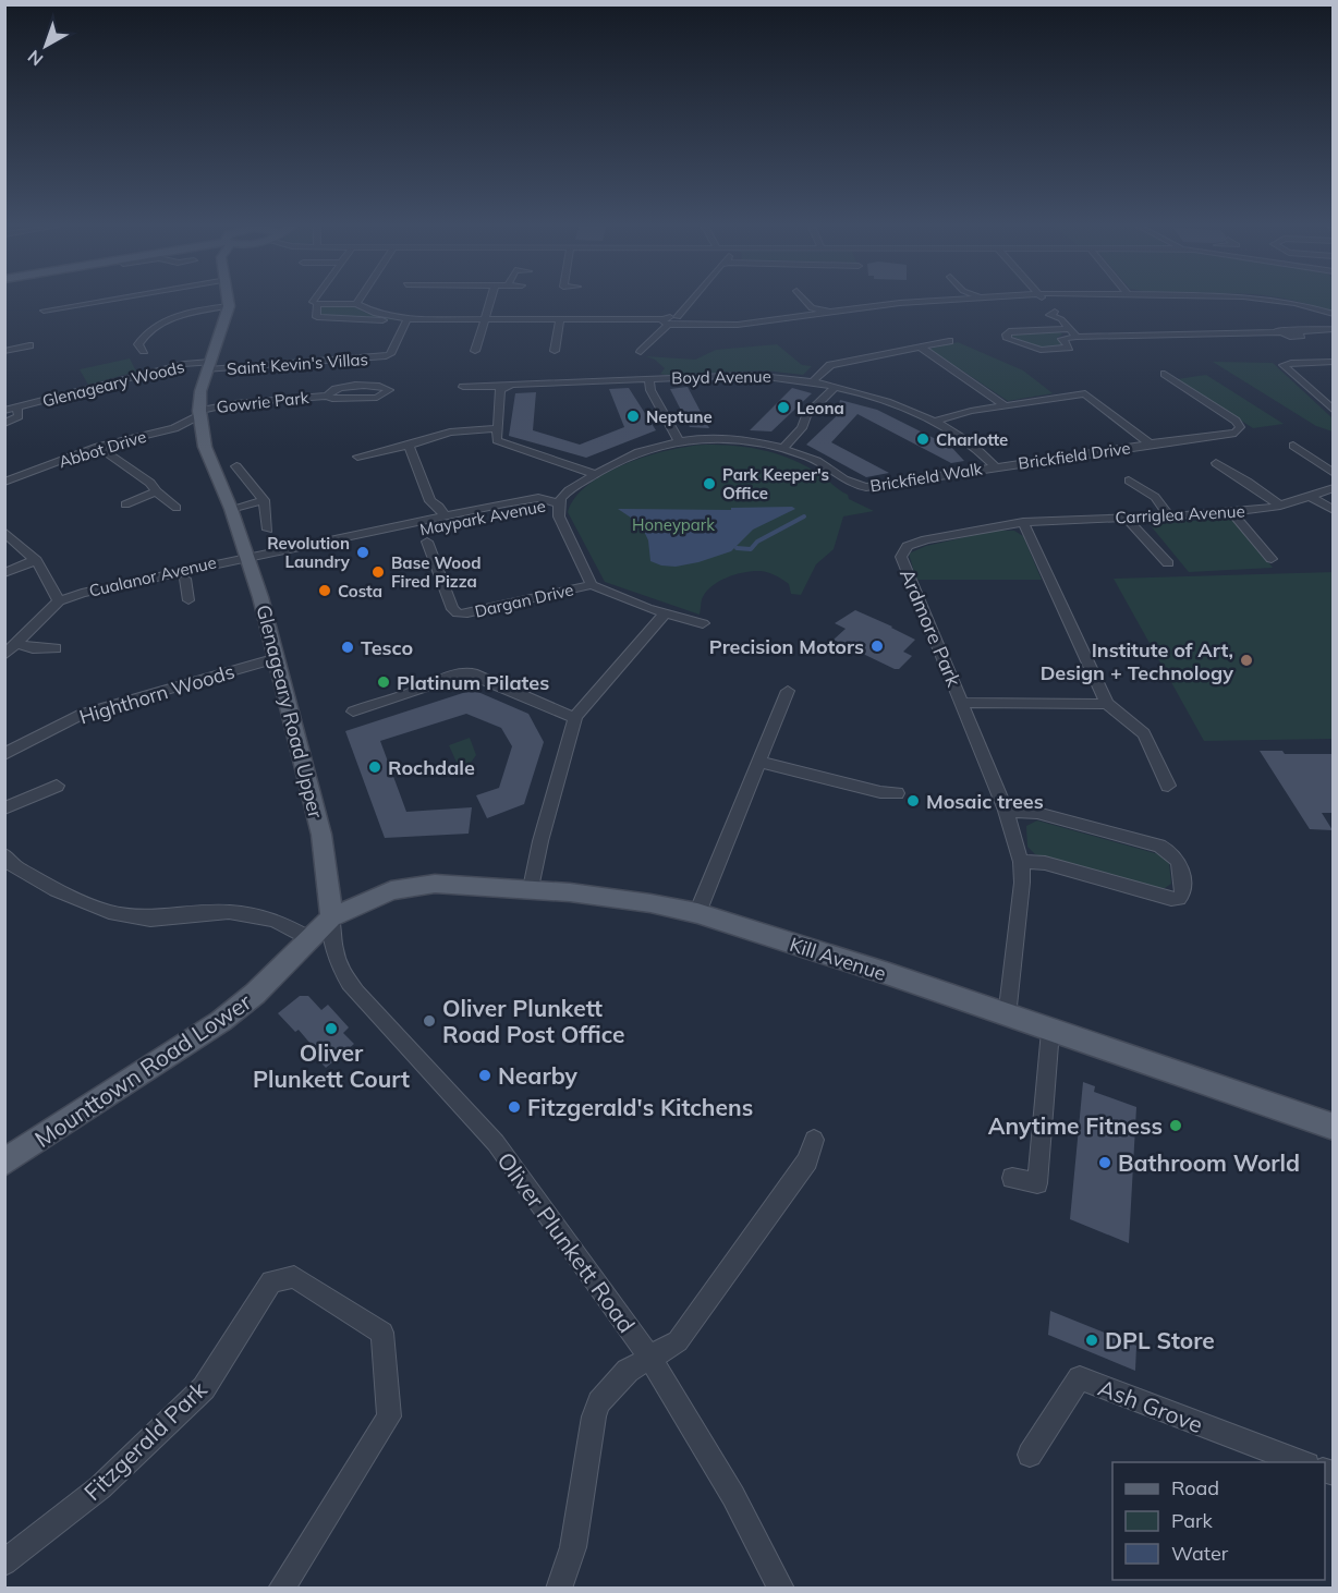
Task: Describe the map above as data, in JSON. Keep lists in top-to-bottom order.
{
  "streets": {
    "main road": ["Glenageary Road Upper", "Kill Avenue", "Mounttown Road Lower"],
    "street": [
      "Saint Kevin's Villas",
      "Boyd Avenue",
      "Glenageary Woods",
      "Gowrie Park",
      "Abbot Drive",
      "Brickfield Drive",
      "Brickfield Walk",
      "Carriglea Avenue",
      "Maypark Avenue",
      "Cualanor Avenue",
      "Dargan Drive",
      "Ardmore Park",
      "Highthorn Woods",
      "Oliver Plunkett Road",
      "Ash Grove",
      "Fitzgerald Park"
    ]
  },
  "crossings": [
    ["Saint Kevin's Villas", "Glenageary Woods"],
    ["Saint Kevin's Villas", "Glenageary Road Upper"],
    ["Boyd Avenue", "Brickfield Drive"],
    ["Boyd Avenue", "Brickfield Walk"],
    ["Glenageary Woods", "Glenageary Road Upper"],
    ["Gowrie Park", "Abbot Drive"],
    ["Gowrie Park", "Glenageary Road Upper"],
    ["Abbot Drive", "Glenageary Road Upper"],
    ["Brickfield Drive", "Brickfield Walk"],
    ["Carriglea Avenue", "Ardmore Park"],
    ["Maypark Avenue", "Cualanor Avenue"],
    ["Maypark Avenue", "Glenageary Road Upper"],
    ["Cualanor Avenue", "Glenageary Road Upper"],
    ["Ardmore Park", "Kill Avenue"],
    ["Highthorn Woods", "Glenageary Road Upper"],
    ["Glenageary Road Upper", "Kill Avenue"],
    ["Glenageary Road Upper", "Mounttown Road Lower"],
    ["Glenageary Road Upper", "Oliver Plunkett Road"],
    ["Kill Avenue", "Mounttown Road Lower"],
    ["Kill Avenue", "Oliver Plunkett Road"],
    ["Mounttown Road Lower", "Oliver Plunkett Road"]
  ],
  "parks": ["Honeypark"],
  "places": [
    "Leona",
    "Neptune",
    "Charlotte",
    "Park Keeper's Office",
    "Revolution Laundry",
    "Base Wood Fired Pizza",
    "Costa",
    "Precision Motors",
    "Tesco",
    "Institute of Art, Design + Technology",
    "Platinum Pilates",
    "Rochdale",
    "Mosaic trees",
    "Oliver Plunkett Road Post Office",
    "Oliver Plunkett Court",
    "Nearby",
    "Fitzgerald's Kitchens",
    "Anytime Fitness",
    "Bathroom World",
    "DPL Store"
  ],
  "legend": ["Road", "Park", "Water"],
  "north": "bottom left"
}
